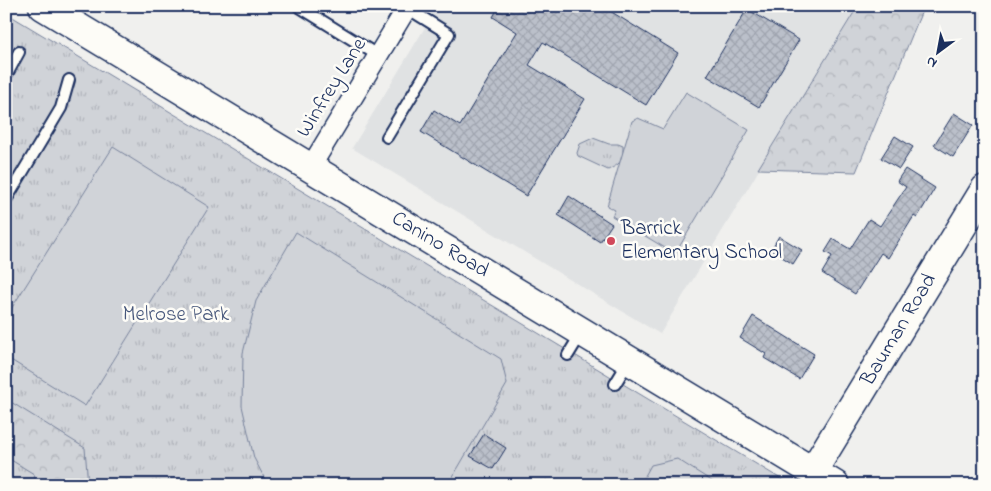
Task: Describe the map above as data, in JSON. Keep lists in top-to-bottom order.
{
  "streets": {
    "street": ["Winfrey Lane", "Canino Road", "Bauman Road"]
  },
  "crossings": [
    ["Winfrey Lane", "Canino Road"],
    ["Canino Road", "Bauman Road"]
  ],
  "parks": ["Melrose Park"],
  "places": ["Barrick Elementary School"],
  "north": "bottom left"
}
